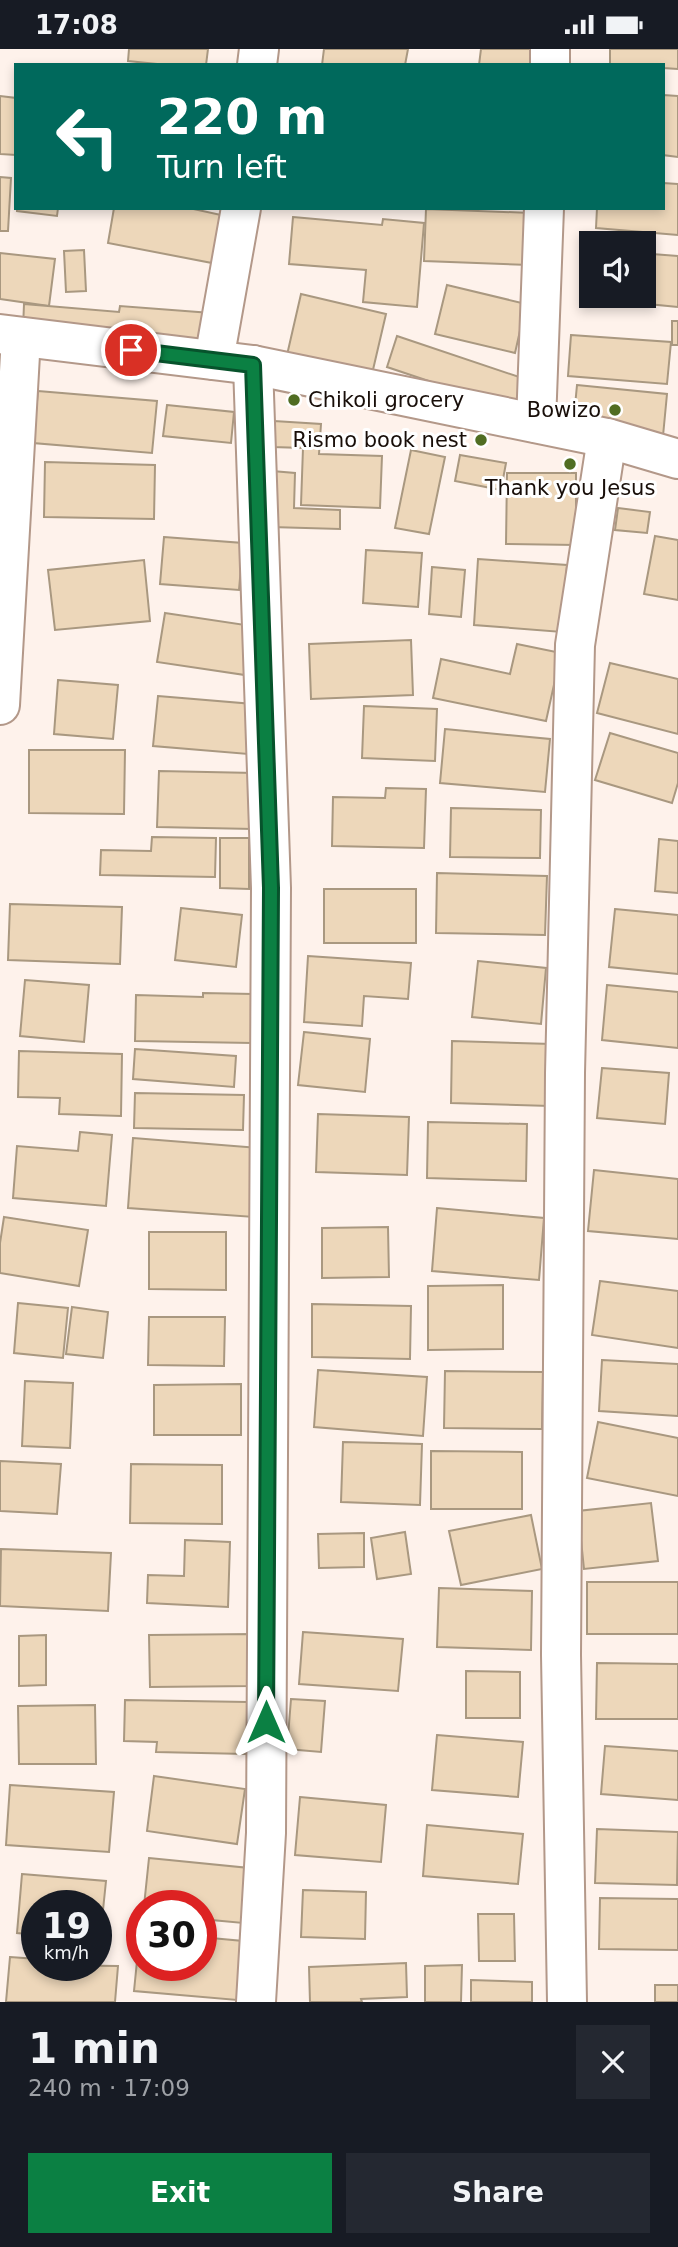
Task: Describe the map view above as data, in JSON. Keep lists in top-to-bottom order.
{
  "places": [
    "Chikoli grocery",
    "Bowizo",
    "Rismo book nest",
    "Thank you Jesus"
  ],
  "page": {
    "status": "17:08",
    "turn": ["220 m", "Turn left"],
    "speed": "19 km/h",
    "limit": "30",
    "heading": ["1 min", "240 m · 17:09"],
    "buttons": ["Exit", "Share"]
  }
}
